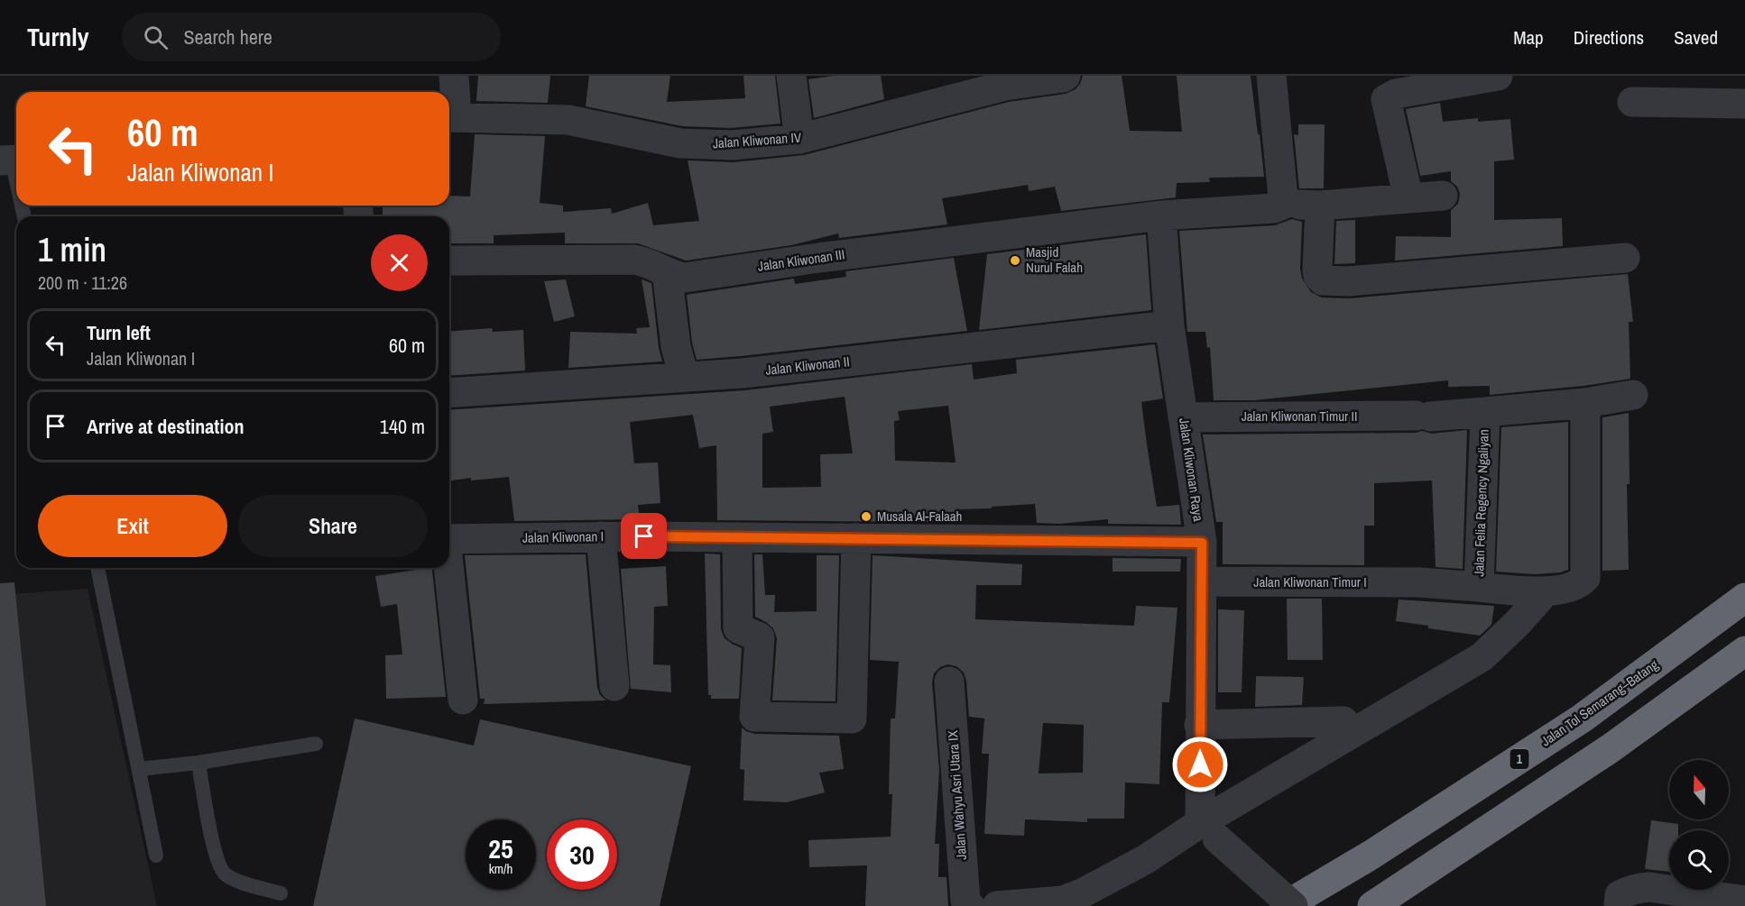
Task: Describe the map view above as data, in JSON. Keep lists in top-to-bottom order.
{
  "streets": {
    "highway": ["Jalan Tol Semarang–Batang", "1"],
    "street": [
      "Jalan Kliwonan IV",
      "Jalan Kliwonan III",
      "Jalan Kliwonan II",
      "Jalan Kliwonan Timur II",
      "Jalan Kliwonan Raya",
      "Jalan Felia Regency Ngaliyan",
      "Jalan Kliwonan I",
      "Jalan Kliwonan Timur I",
      "Jalan Wahyu Asri Utara IX"
    ]
  },
  "crossings": [
    ["Jalan Kliwonan III", "Jalan Kliwonan Raya"],
    ["Jalan Kliwonan II", "Jalan Kliwonan Raya"],
    ["Jalan Kliwonan Timur II", "Jalan Kliwonan Raya"],
    ["Jalan Kliwonan Timur II", "Jalan Felia Regency Ngaliyan"],
    ["Jalan Kliwonan Raya", "Jalan Kliwonan I"],
    ["Jalan Kliwonan Raya", "Jalan Kliwonan Timur I"],
    ["Jalan Felia Regency Ngaliyan", "Jalan Kliwonan Timur I"]
  ],
  "places": ["Masjid Nurul Falah", "Musala Al-Falaah"],
  "north": "top",
  "page": {
    "header": "Turnly",
    "search": "Search here",
    "nav": ["Map", "Directions", "Saved"],
    "turn": ["60 m", "Jalan Kliwonan I"],
    "heading": ["1 min", "200 m · 11:26"],
    "list": [
      {
        "name": "Turn left",
        "note": "Jalan Kliwonan I",
        "value": "60 m"
      },
      {
        "name": "Arrive at destination",
        "value": "140 m"
      }
    ],
    "buttons": ["Exit", "Share"],
    "speed": "25 km/h",
    "limit": "30"
  }
}
